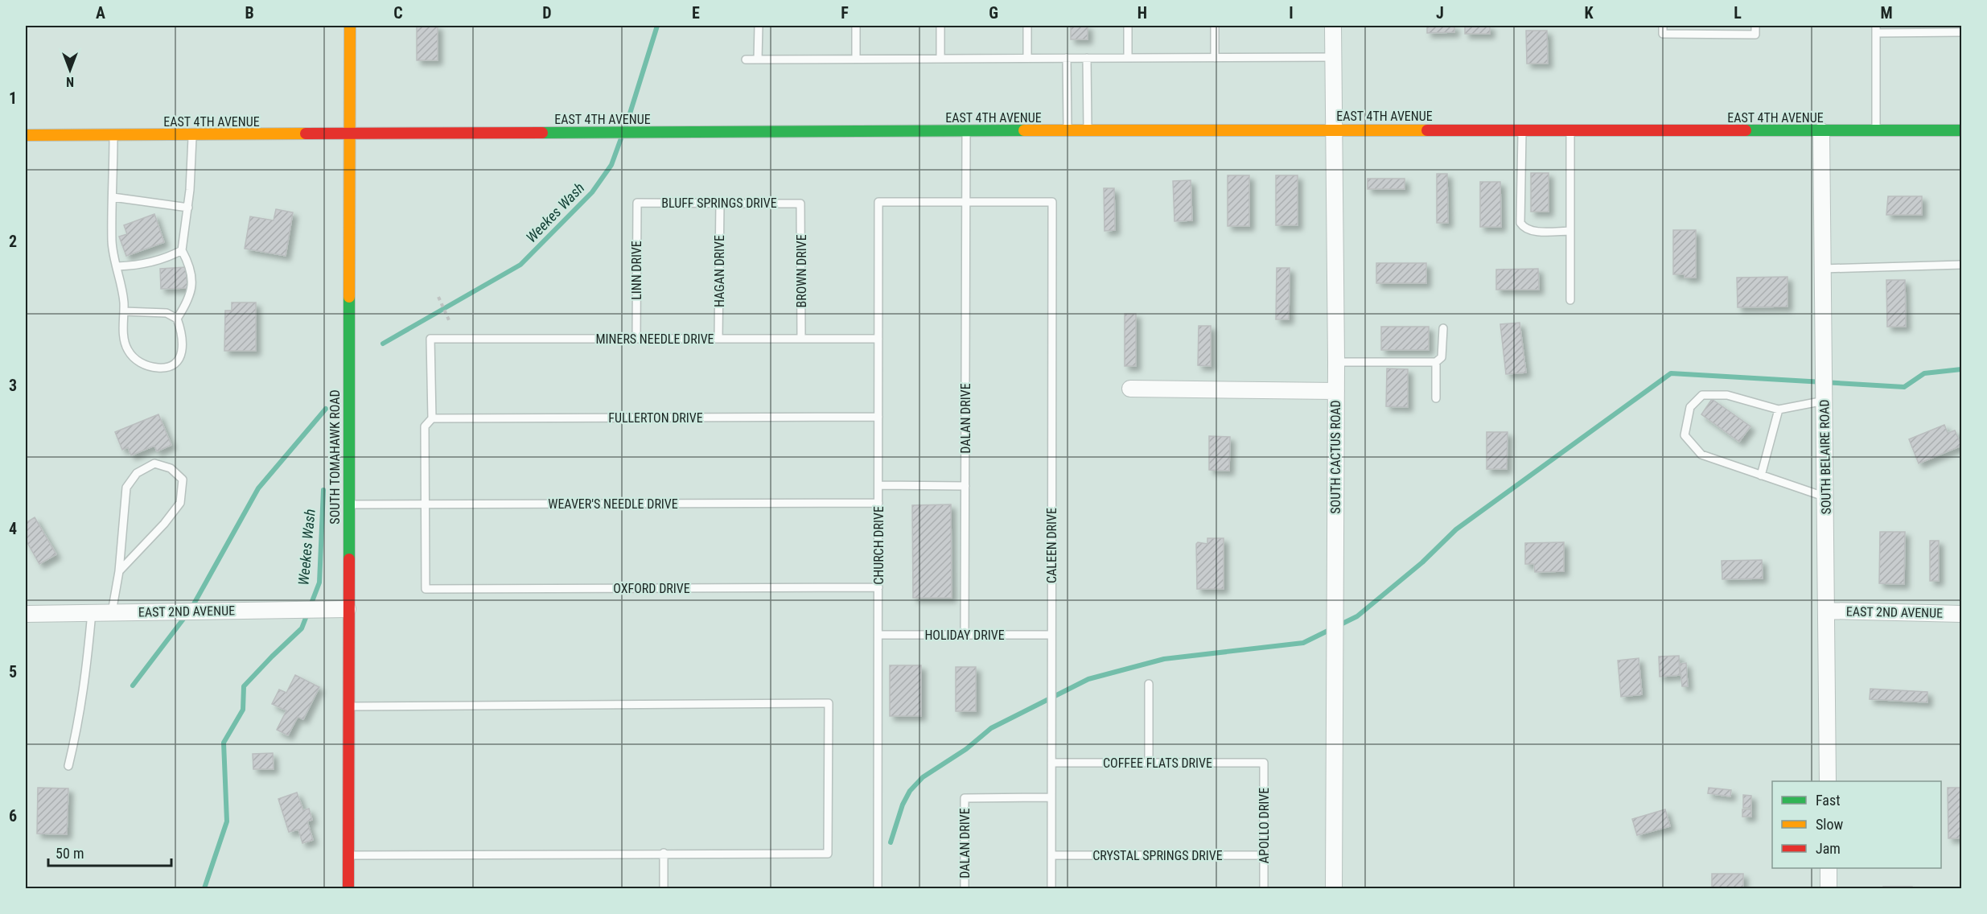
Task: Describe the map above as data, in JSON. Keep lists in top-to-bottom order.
{
  "streets": {
    "street": [
      "EAST 4TH AVENUE",
      "SOUTH TOMAHAWK ROAD",
      "SOUTH CACTUS ROAD",
      "SOUTH BELAIRE ROAD",
      "EAST 2ND AVENUE"
    ],
    "lane": [
      "BLUFF SPRINGS DRIVE",
      "LINN DRIVE",
      "HAGAN DRIVE",
      "BROWN DRIVE",
      "MINERS NEEDLE DRIVE",
      "FULLERTON DRIVE",
      "DALAN DRIVE",
      "WEAVER'S NEEDLE DRIVE",
      "CHURCH DRIVE",
      "CALEEN DRIVE",
      "OXFORD DRIVE",
      "HOLIDAY DRIVE",
      "COFFEE FLATS DRIVE",
      "APOLLO DRIVE",
      "CRYSTAL SPRINGS DRIVE"
    ]
  },
  "crossings": [
    ["EAST 4TH AVENUE", "DALAN DRIVE"],
    ["EAST 4TH AVENUE", "SOUTH TOMAHAWK ROAD"],
    ["EAST 4TH AVENUE", "SOUTH CACTUS ROAD"],
    ["EAST 4TH AVENUE", "SOUTH BELAIRE ROAD"],
    ["BLUFF SPRINGS DRIVE", "LINN DRIVE"],
    ["BLUFF SPRINGS DRIVE", "HAGAN DRIVE"],
    ["BLUFF SPRINGS DRIVE", "BROWN DRIVE"],
    ["LINN DRIVE", "MINERS NEEDLE DRIVE"],
    ["HAGAN DRIVE", "MINERS NEEDLE DRIVE"],
    ["BROWN DRIVE", "MINERS NEEDLE DRIVE"],
    ["MINERS NEEDLE DRIVE", "FULLERTON DRIVE"],
    ["MINERS NEEDLE DRIVE", "CHURCH DRIVE"],
    ["FULLERTON DRIVE", "CHURCH DRIVE"],
    ["DALAN DRIVE", "CHURCH DRIVE"],
    ["DALAN DRIVE", "CALEEN DRIVE"],
    ["DALAN DRIVE", "HOLIDAY DRIVE"],
    ["SOUTH TOMAHAWK ROAD", "WEAVER'S NEEDLE DRIVE"],
    ["SOUTH TOMAHAWK ROAD", "EAST 2ND AVENUE"],
    ["SOUTH BELAIRE ROAD", "EAST 2ND AVENUE"],
    ["WEAVER'S NEEDLE DRIVE", "CHURCH DRIVE"],
    ["WEAVER'S NEEDLE DRIVE", "OXFORD DRIVE"],
    ["CHURCH DRIVE", "CALEEN DRIVE"],
    ["CHURCH DRIVE", "OXFORD DRIVE"],
    ["CHURCH DRIVE", "HOLIDAY DRIVE"],
    ["CALEEN DRIVE", "HOLIDAY DRIVE"],
    ["CALEEN DRIVE", "COFFEE FLATS DRIVE"],
    ["CALEEN DRIVE", "CRYSTAL SPRINGS DRIVE"],
    ["COFFEE FLATS DRIVE", "APOLLO DRIVE"],
    ["APOLLO DRIVE", "CRYSTAL SPRINGS DRIVE"]
  ],
  "water": ["Weekes Wash"],
  "legend": ["Fast", "Slow", "Jam"],
  "scale_bar": "50 m",
  "north": "bottom",
  "grid": {
    "columns": [
      "A",
      "B",
      "C",
      "D",
      "E",
      "F",
      "G",
      "H",
      "I",
      "J",
      "K",
      "L",
      "M"
    ],
    "rows": [
      "1",
      "2",
      "3",
      "4",
      "5",
      "6"
    ]
  }
}
